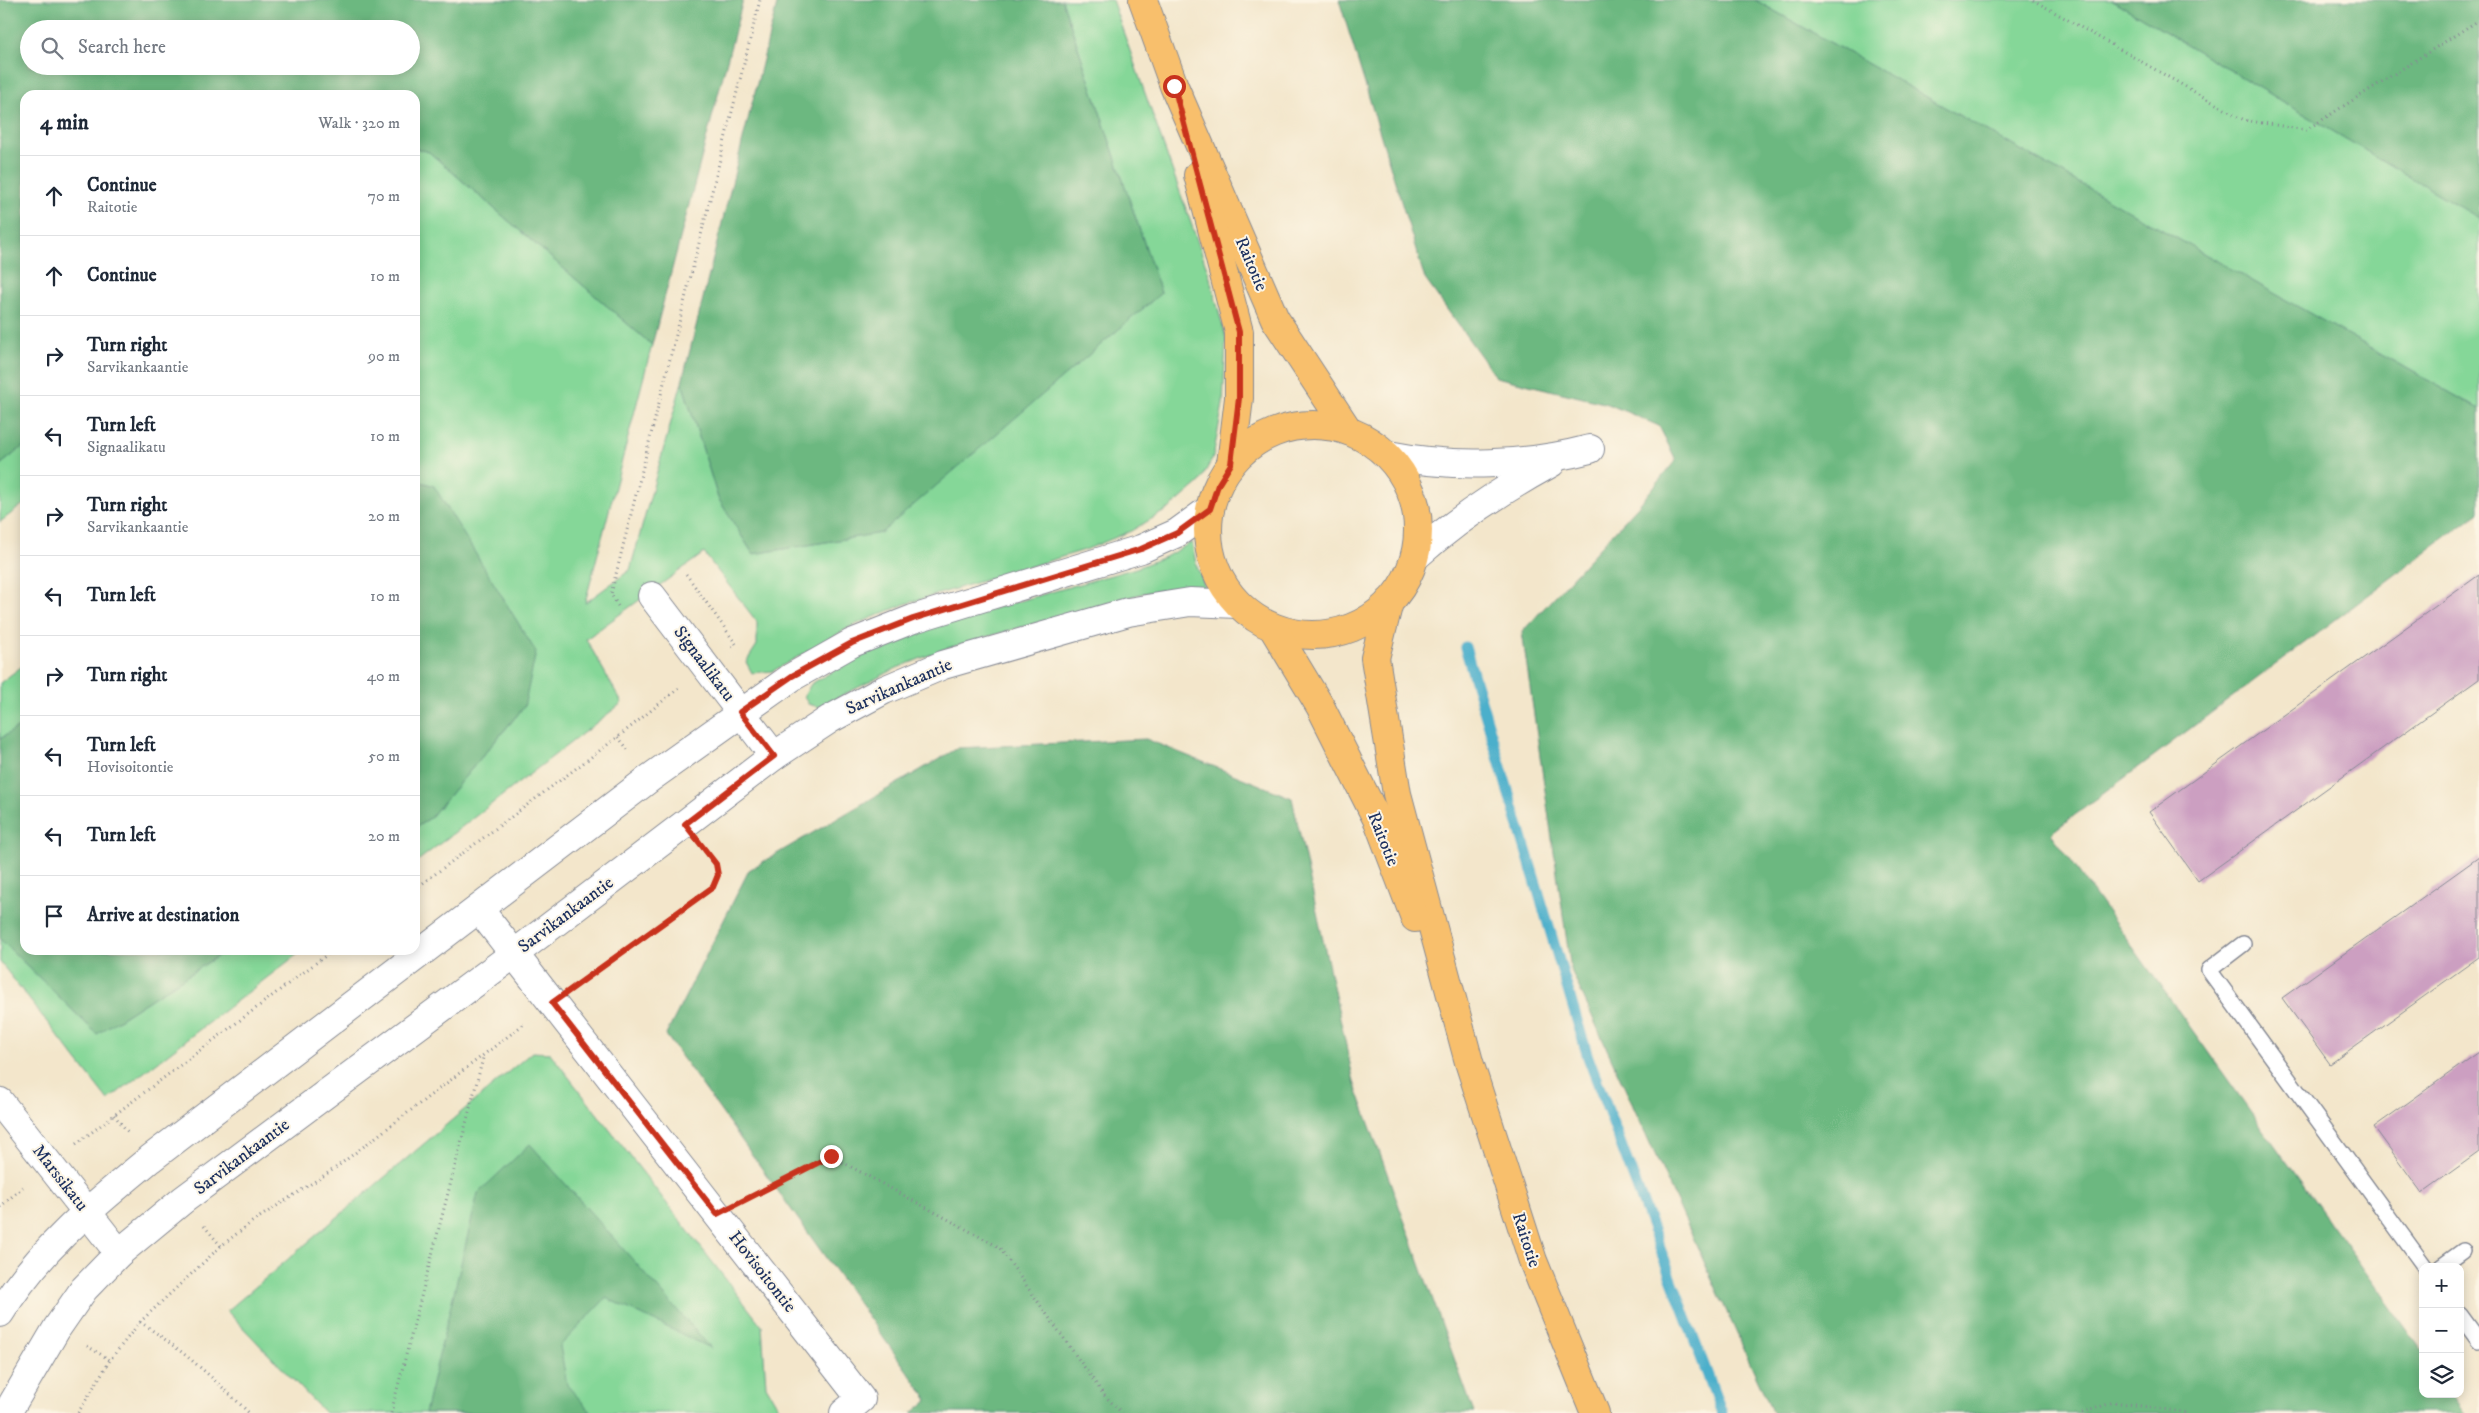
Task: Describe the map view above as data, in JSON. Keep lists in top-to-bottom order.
{
  "streets": {
    "main road": ["Raitotie"],
    "street": [
      "Signaalikatu",
      "Sarvikankaantie",
      "Marssikatu",
      "Hovisoitontie"
    ]
  },
  "crossings": [
    ["Signaalikatu", "Sarvikankaantie"],
    ["Sarvikankaantie", "Marssikatu"],
    ["Sarvikankaantie", "Hovisoitontie"]
  ],
  "page": {
    "search": "Search here",
    "heading": ["4 min", "Walk · 320 m"],
    "list": [
      ["Continue", "Raitotie", "70 m"],
      ["Continue", "10 m"],
      ["Turn right", "Sarvikankaantie", "90 m"],
      ["Turn left", "Signaalikatu", "10 m"],
      ["Turn right", "Sarvikankaantie", "20 m"],
      ["Turn left", "10 m"],
      ["Turn right", "40 m"],
      ["Turn left", "Hovisoitontie", "50 m"],
      ["Turn left", "20 m"],
      "Arrive at destination"
    ],
    "map_buttons": ["+", "−"]
  }
}
